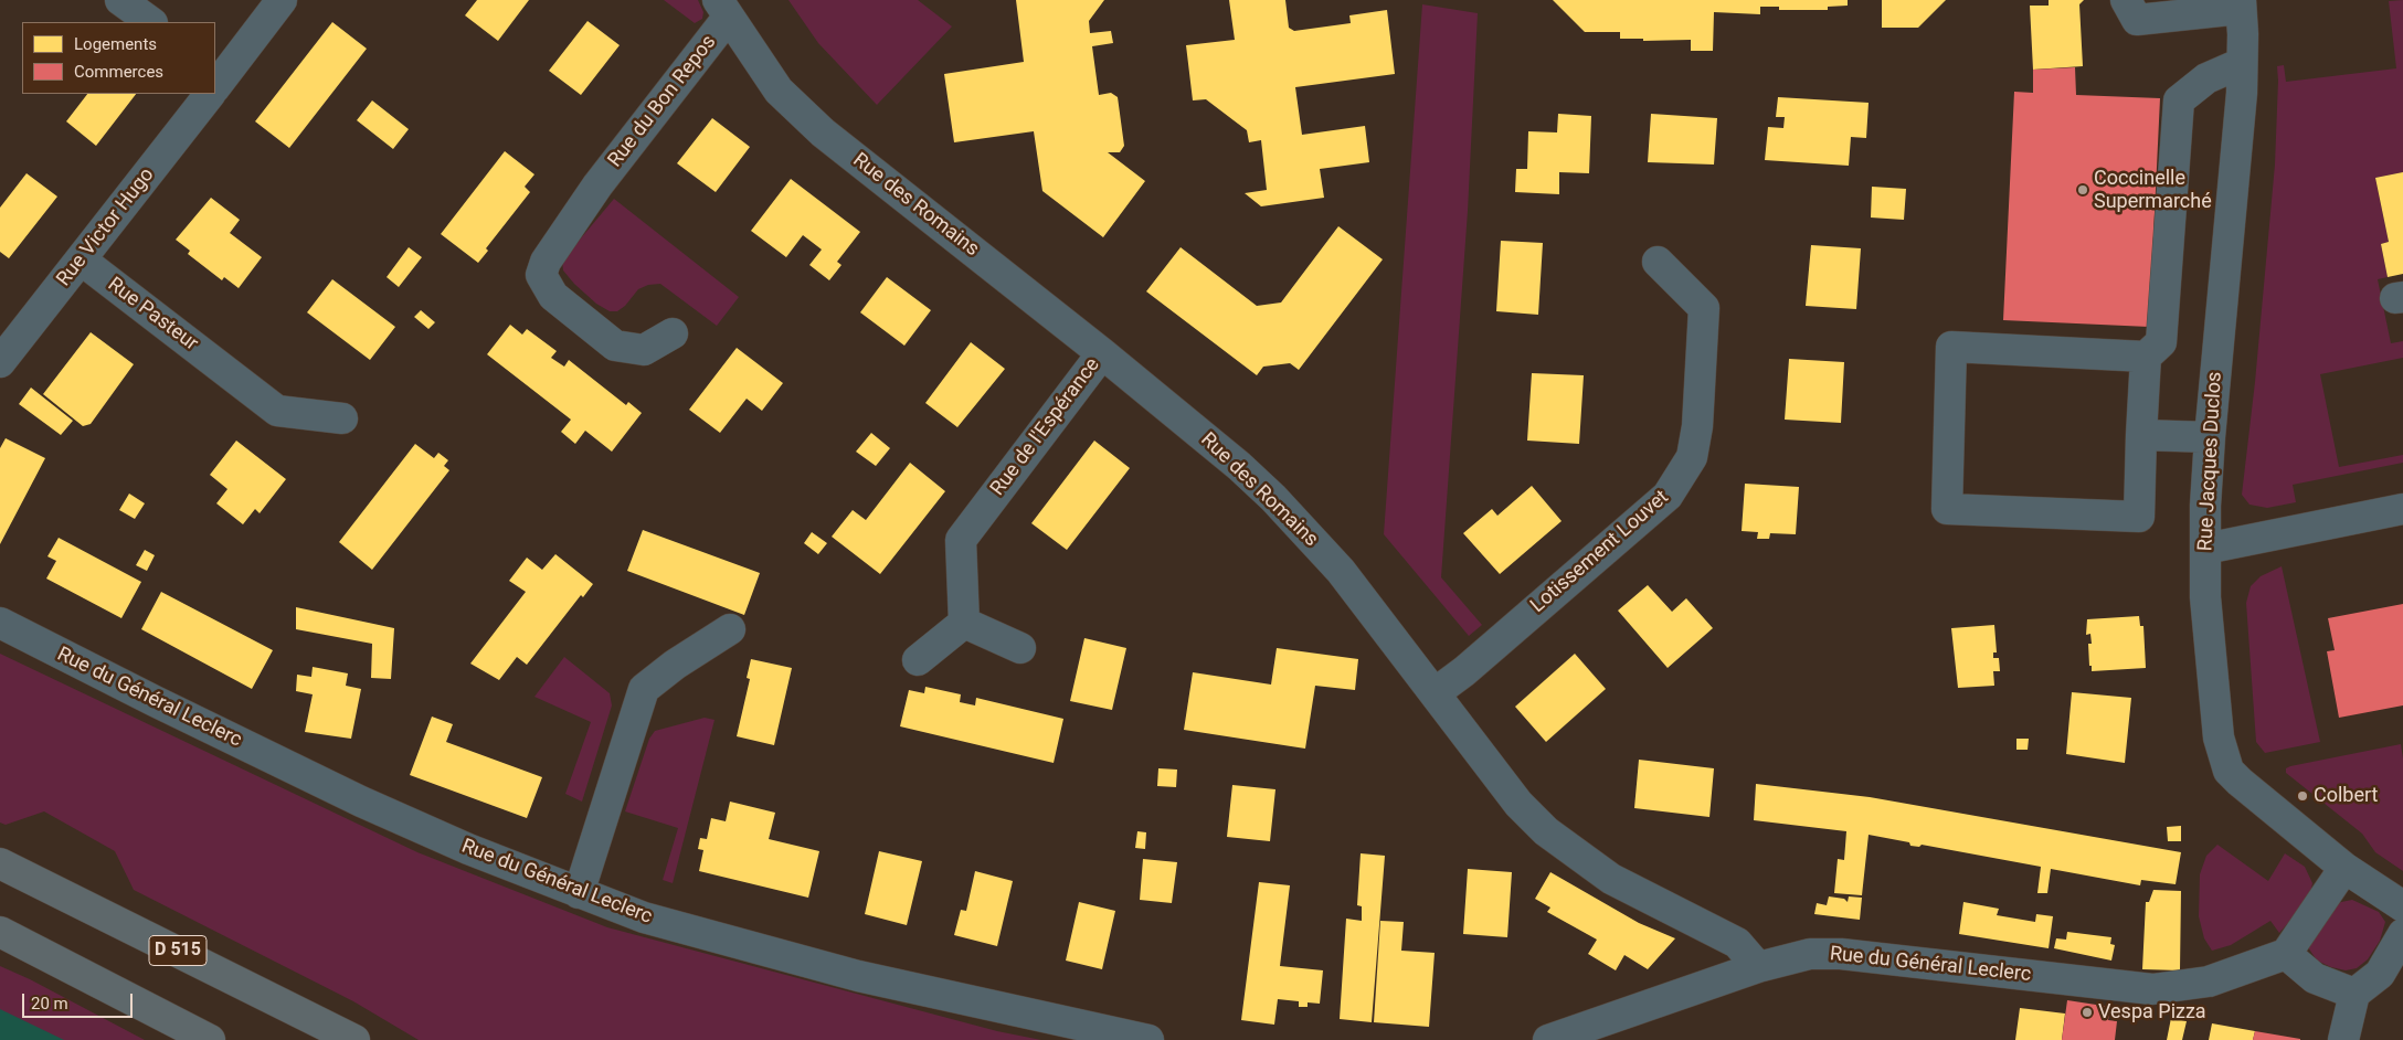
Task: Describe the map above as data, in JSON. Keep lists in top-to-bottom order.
{
  "streets": {
    "highway": ["D 515"],
    "street": [
      "Rue du Bon Repos",
      "Rue des Romains",
      "Rue Victor Hugo",
      "Rue Pasteur",
      "Rue de l'Espérance",
      "Rue Jacques Duclos",
      "Lotissement Louvet",
      "Rue du Général Leclerc"
    ]
  },
  "crossings": [
    ["Rue du Bon Repos", "Rue des Romains"],
    ["Rue des Romains", "Rue de l'Espérance"],
    ["Rue des Romains", "Lotissement Louvet"],
    ["Rue des Romains", "Rue du Général Leclerc"],
    ["Rue Victor Hugo", "Rue Pasteur"]
  ],
  "places": ["Coccinelle Supermarché", "Colbert", "Vespa Pizza"],
  "legend": ["Logements", "Commerces"],
  "scale_bar": "20 m"
}
